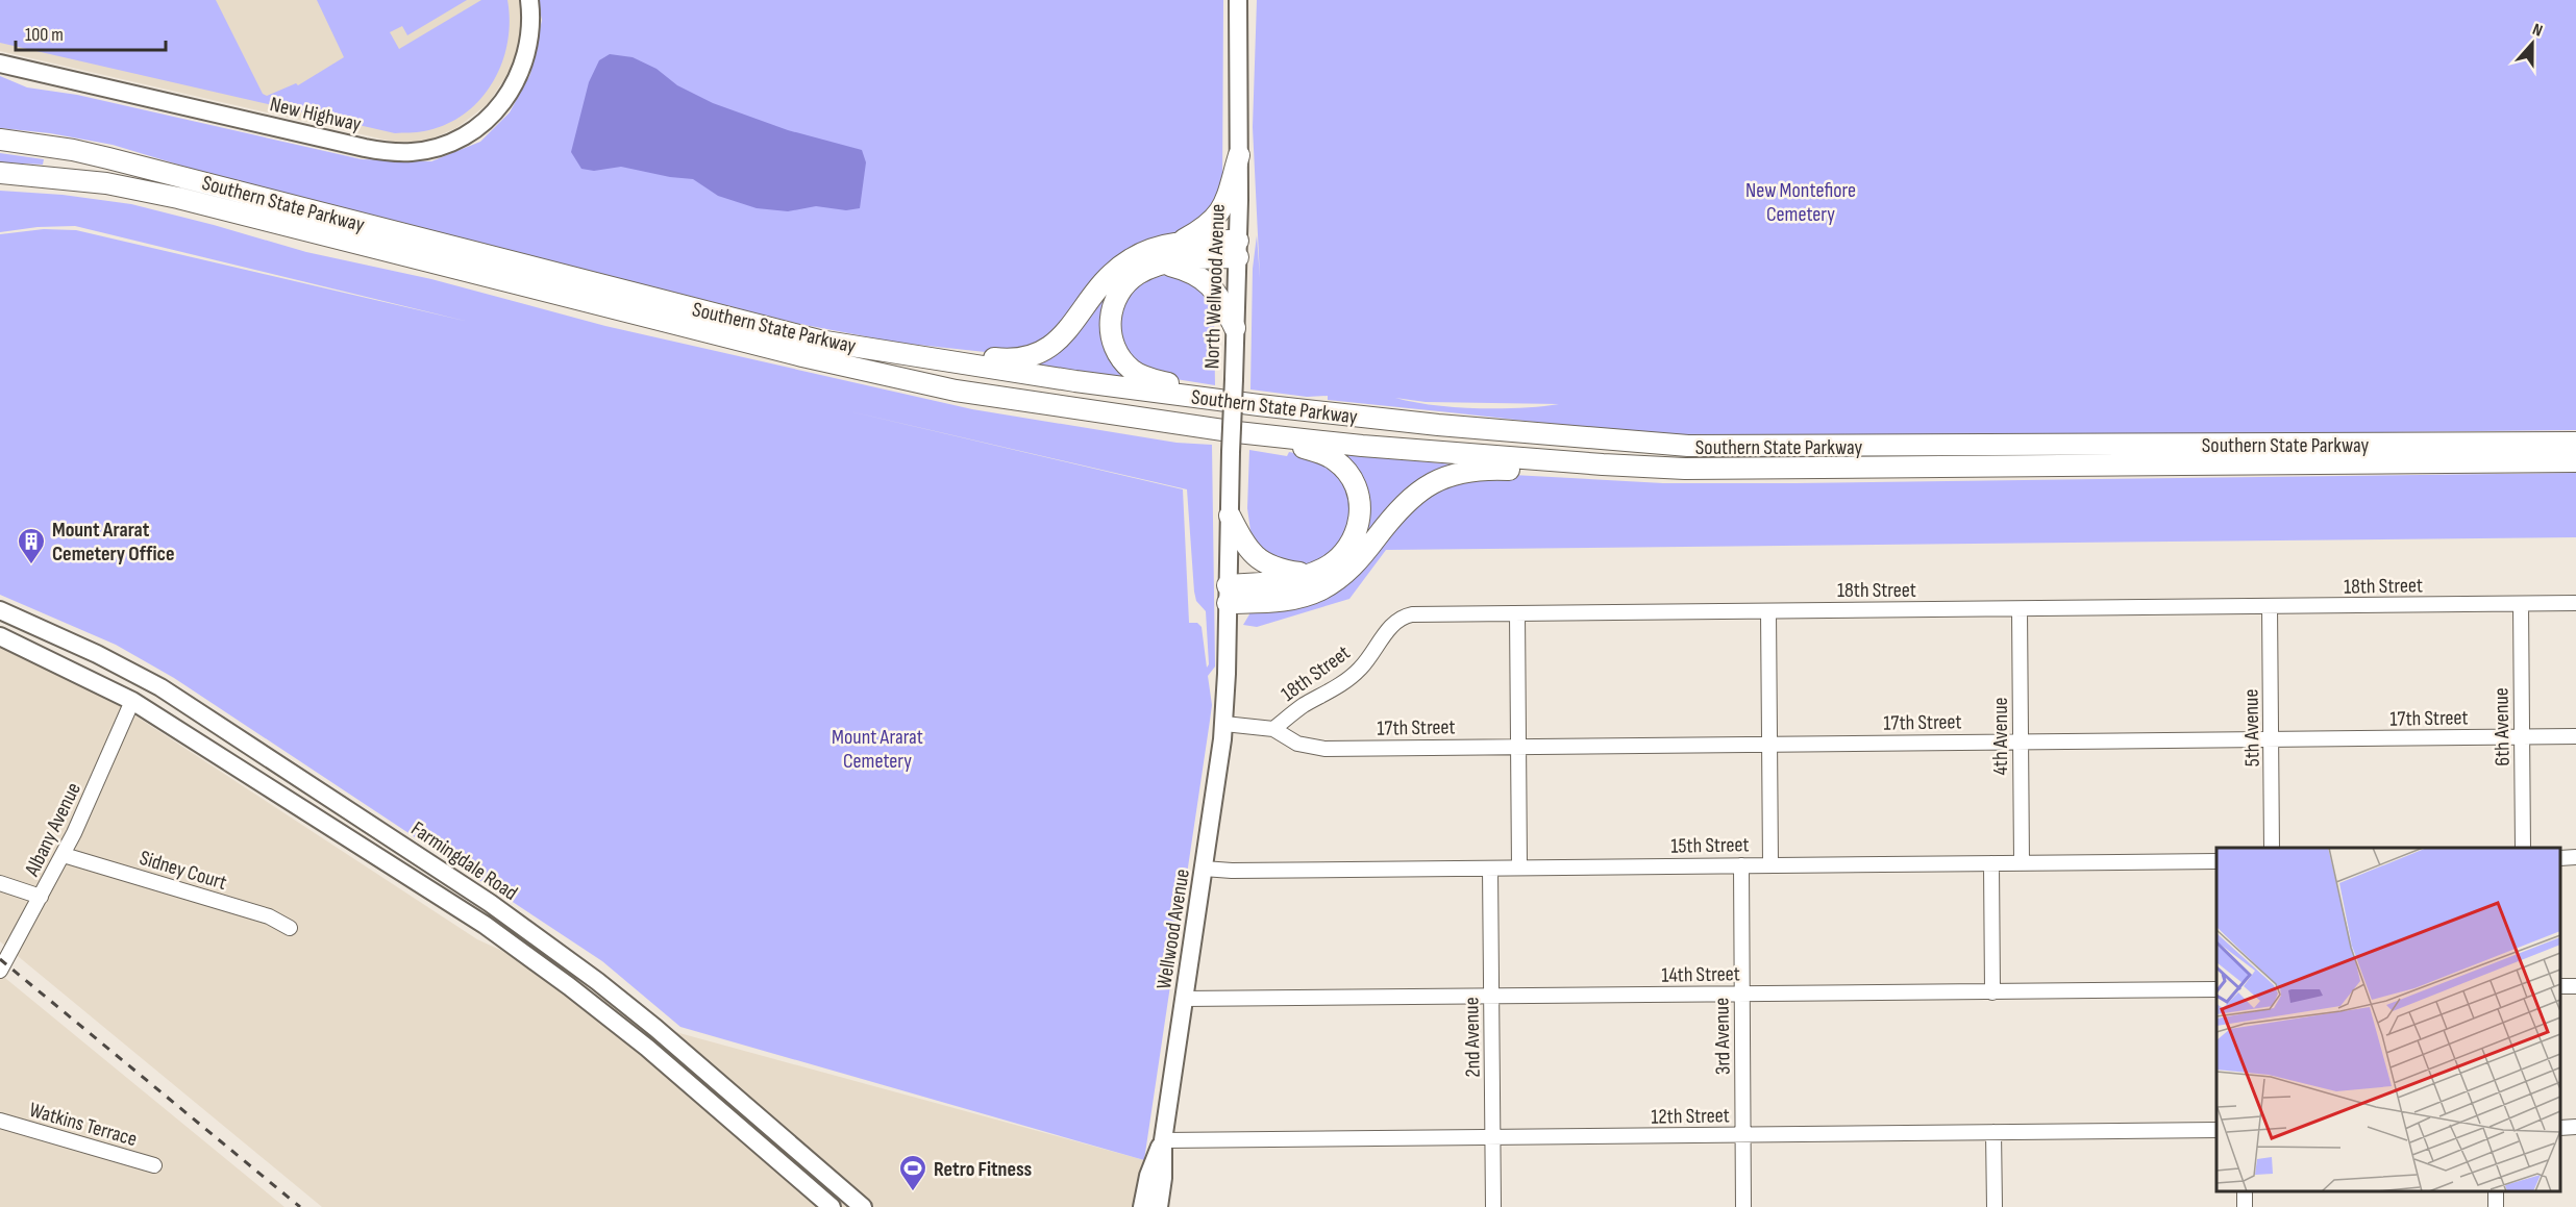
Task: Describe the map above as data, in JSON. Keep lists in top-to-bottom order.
{
  "streets": {
    "highway": ["Southern State Parkway"],
    "main road": [
      "New Highway",
      "North Wellwood Avenue",
      "Farmingdale Road",
      "Wellwood Avenue"
    ],
    "street": [
      "18th Street",
      "17th Street",
      "6th Avenue",
      "5th Avenue",
      "4th Avenue",
      "Albany Avenue",
      "15th Street",
      "Sidney Court",
      "14th Street",
      "3rd Avenue",
      "2nd Avenue",
      "12th Street",
      "Watkins Terrace"
    ]
  },
  "crossings": [
    ["North Wellwood Avenue", "18th Street"],
    ["North Wellwood Avenue", "Wellwood Avenue"],
    ["18th Street", "17th Street"],
    ["18th Street", "6th Avenue"],
    ["18th Street", "5th Avenue"],
    ["18th Street", "4th Avenue"],
    ["18th Street", "Wellwood Avenue"],
    ["17th Street", "6th Avenue"],
    ["17th Street", "5th Avenue"],
    ["17th Street", "4th Avenue"],
    ["4th Avenue", "15th Street"],
    ["Albany Avenue", "Farmingdale Road"],
    ["Albany Avenue", "Sidney Court"],
    ["15th Street", "Wellwood Avenue"],
    ["15th Street", "3rd Avenue"],
    ["15th Street", "2nd Avenue"],
    ["Wellwood Avenue", "14th Street"],
    ["Wellwood Avenue", "12th Street"],
    ["14th Street", "3rd Avenue"],
    ["14th Street", "2nd Avenue"],
    ["3rd Avenue", "12th Street"],
    ["2nd Avenue", "12th Street"]
  ],
  "parks": ["New Montefiore Cemetery", "Mount Ararat Cemetery"],
  "places": {
    "building": ["Mount Ararat Cemetery Office"],
    "sports": ["Retro Fitness"]
  },
  "scale_bar": "100 m",
  "north": "top"
}
